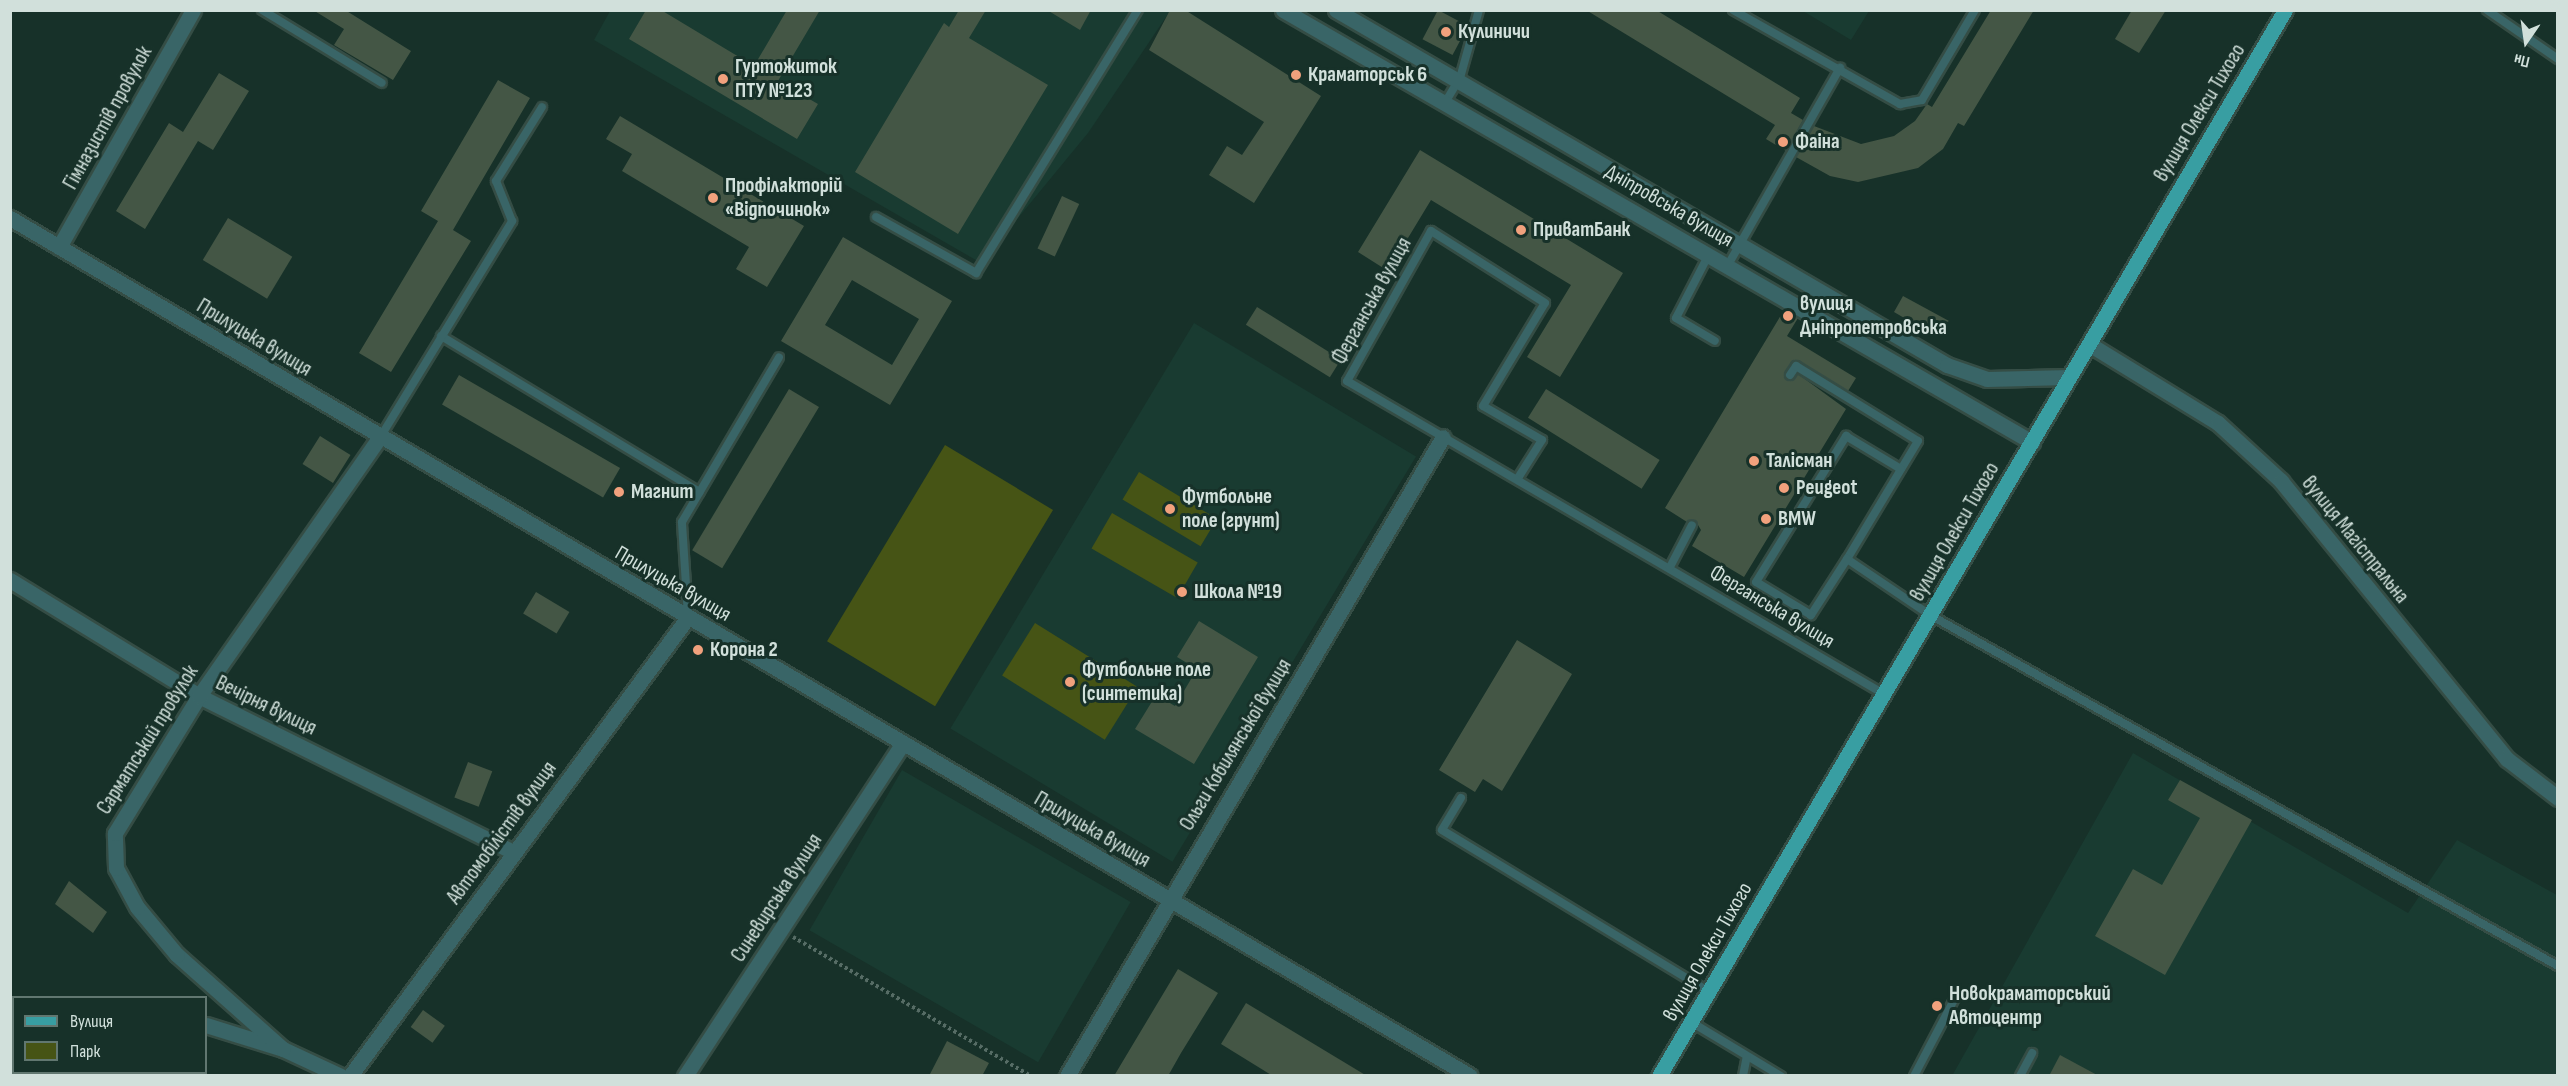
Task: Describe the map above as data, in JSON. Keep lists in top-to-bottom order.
{
  "streets": {
    "main road": ["вулиця Олекси Тихого"],
    "street": [
      "Гімназистів провулок",
      "Дніпровська вулиця",
      "Прилуцька вулиця",
      "вулиця Магістральна",
      "Вечірня вулиця",
      "Сарматський провулок",
      "Ольги Кобилянської вулиця",
      "Автомобілістів вулиця",
      "Синевирська вулиця"
    ],
    "lane": ["Ферганська вулиця"]
  },
  "crossings": [
    ["вулиця Олекси Тихого", "Дніпровська вулиця"],
    ["вулиця Олекси Тихого", "Ферганська вулиця"],
    ["вулиця Олекси Тихого", "вулиця Магістральна"],
    ["Гімназистів провулок", "Прилуцька вулиця"],
    ["Ферганська вулиця", "Ольги Кобилянської вулиця"],
    ["Прилуцька вулиця", "Сарматський провулок"],
    ["Прилуцька вулиця", "Ольги Кобилянської вулиця"],
    ["Прилуцька вулиця", "Автомобілістів вулиця"],
    ["Прилуцька вулиця", "Синевирська вулиця"],
    ["Вечірня вулиця", "Сарматський провулок"],
    ["Вечірня вулиця", "Автомобілістів вулиця"]
  ],
  "places": [
    "Кулиничи",
    "Краматорськ 6",
    "Гуртожиток ПТУ №123",
    "Фаіна",
    "Профілакторій «Відпочинок»",
    "ПриватБанк",
    "вулиця Дніпропетровська",
    "Талісман",
    "Peugeot",
    "Магнит",
    "Футбольне поле (грунт)",
    "BMW",
    "Школа №19",
    "Корона 2",
    "Футбольне поле (синтетика)",
    "Новокраматорський Автоцентр"
  ],
  "legend": ["Вулиця", "Парк"],
  "north": "bottom"
}
